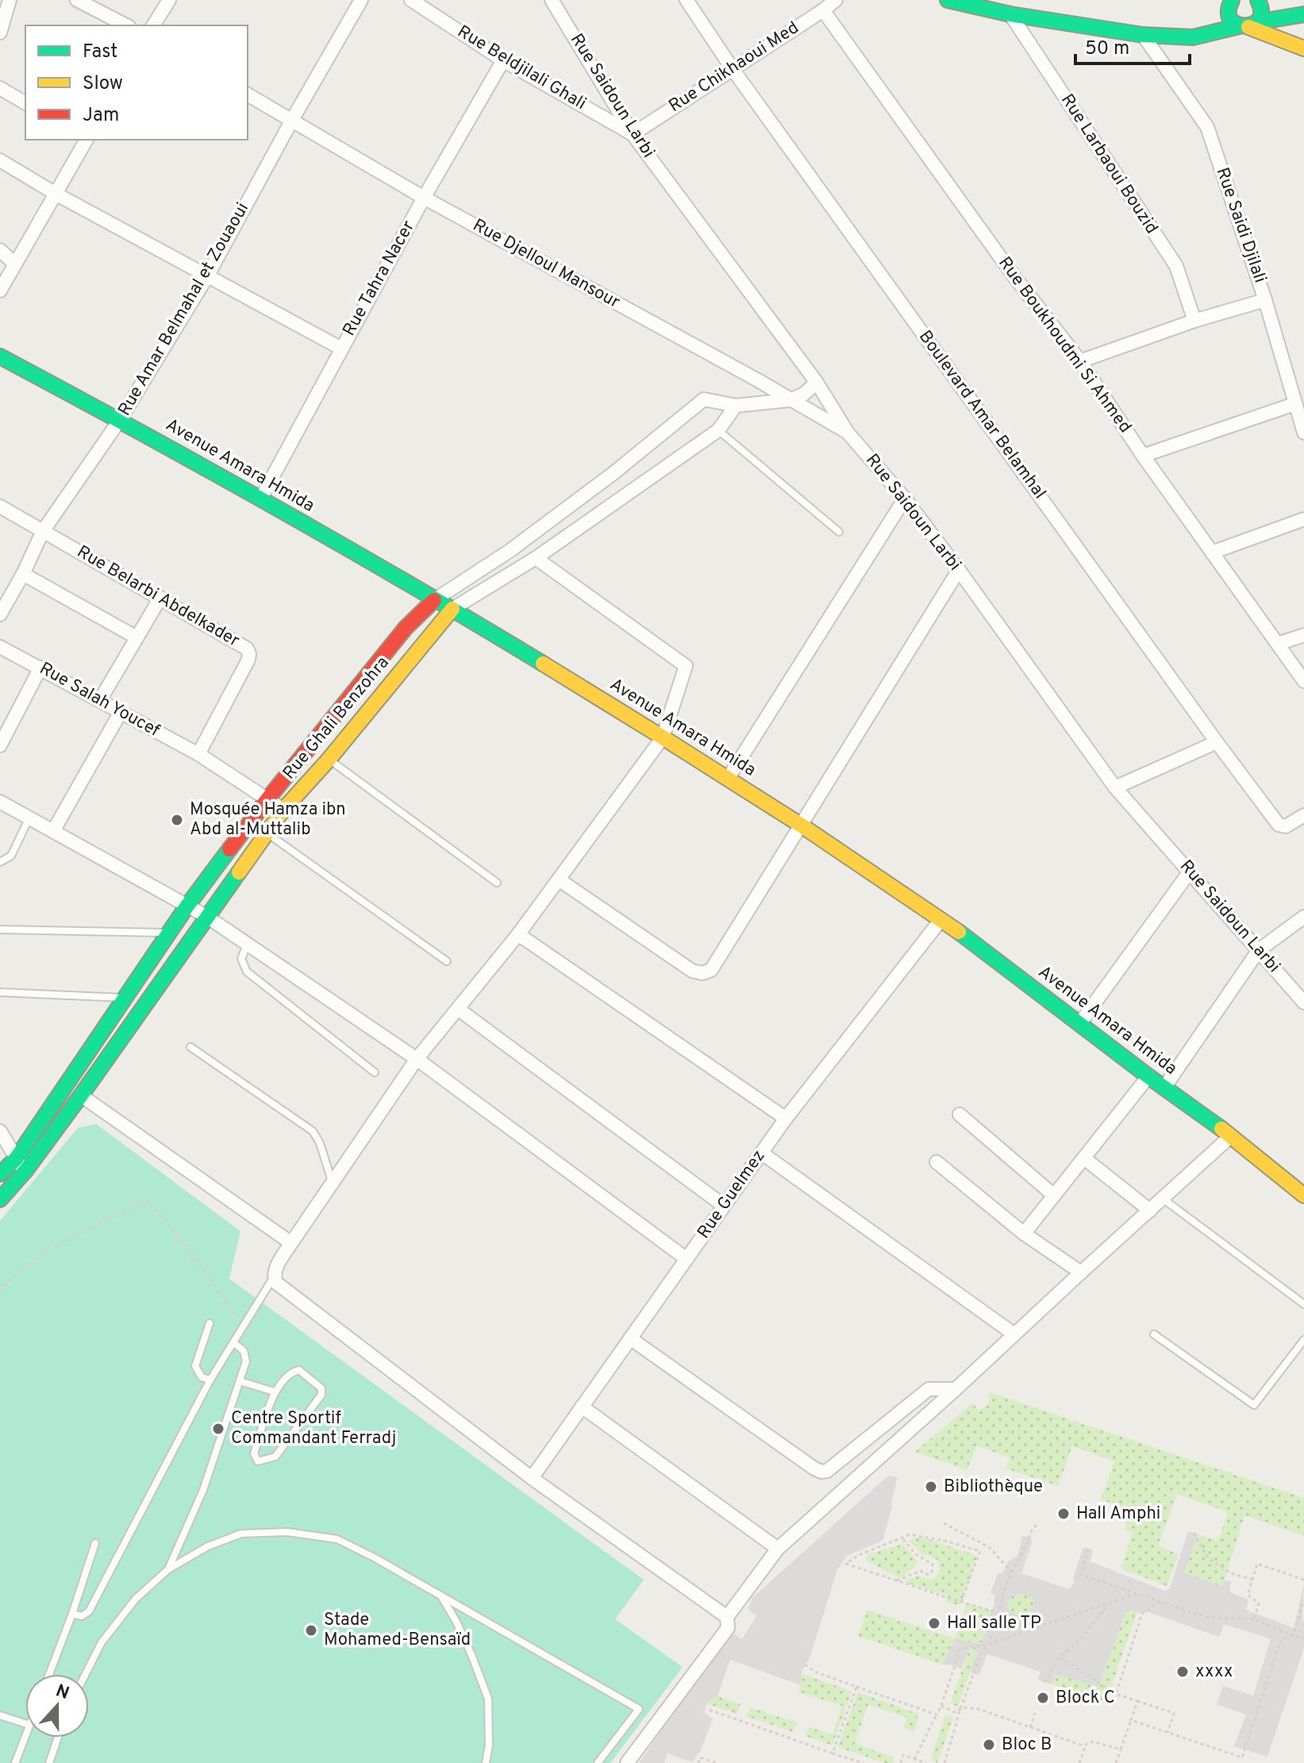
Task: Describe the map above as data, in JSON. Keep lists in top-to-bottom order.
{
  "streets": {
    "main road": ["Avenue Amara Hmida", "Rue Ghali Benzohra"],
    "street": [
      "Rue Chikhaoui Med",
      "Rue Beldjilali Ghali",
      "Rue Saidoun Larbi",
      "Rue Larbaoui Bouzid",
      "Rue Saidi Djilali",
      "Rue Djelloul Mansour",
      "Rue Tahra Nacer",
      "Rue Amar Belmahal et Zouaoui",
      "Rue Boukhoudmi Si Ahmed",
      "Boulevard Amar Belamhal",
      "Rue Belarbi Abdelkader",
      "Rue Salah Youcef",
      "Rue Guelmez"
    ]
  },
  "crossings": [
    ["Rue Chikhaoui Med", "Rue Beldjilali Ghali"],
    ["Rue Chikhaoui Med", "Rue Saidoun Larbi"],
    ["Rue Chikhaoui Med", "Rue Boukhoudmi Si Ahmed"],
    ["Rue Chikhaoui Med", "Boulevard Amar Belamhal"],
    ["Rue Beldjilali Ghali", "Rue Saidoun Larbi"],
    ["Rue Beldjilali Ghali", "Rue Tahra Nacer"],
    ["Rue Saidoun Larbi", "Rue Djelloul Mansour"],
    ["Rue Djelloul Mansour", "Rue Tahra Nacer"],
    ["Rue Djelloul Mansour", "Rue Amar Belmahal et Zouaoui"],
    ["Rue Djelloul Mansour", "Rue Ghali Benzohra"],
    ["Rue Tahra Nacer", "Avenue Amara Hmida"],
    ["Rue Amar Belmahal et Zouaoui", "Avenue Amara Hmida"],
    ["Rue Amar Belmahal et Zouaoui", "Rue Belarbi Abdelkader"],
    ["Avenue Amara Hmida", "Rue Ghali Benzohra"],
    ["Avenue Amara Hmida", "Rue Guelmez"],
    ["Rue Belarbi Abdelkader", "Rue Salah Youcef"],
    ["Rue Salah Youcef", "Rue Ghali Benzohra"]
  ],
  "places": [
    "Mosquée Hamza ibn Abd al-Muttalib",
    "Centre Sportif Commandant Ferradj",
    "Bibliothèque",
    "Hall Amphi",
    "Hall salle TP",
    "Stade Mohamed-Bensaïd",
    "xxxx",
    "Block C",
    "Bloc B"
  ],
  "legend": ["Fast", "Slow", "Jam"],
  "scale_bar": "50 m",
  "north": "top"
}
